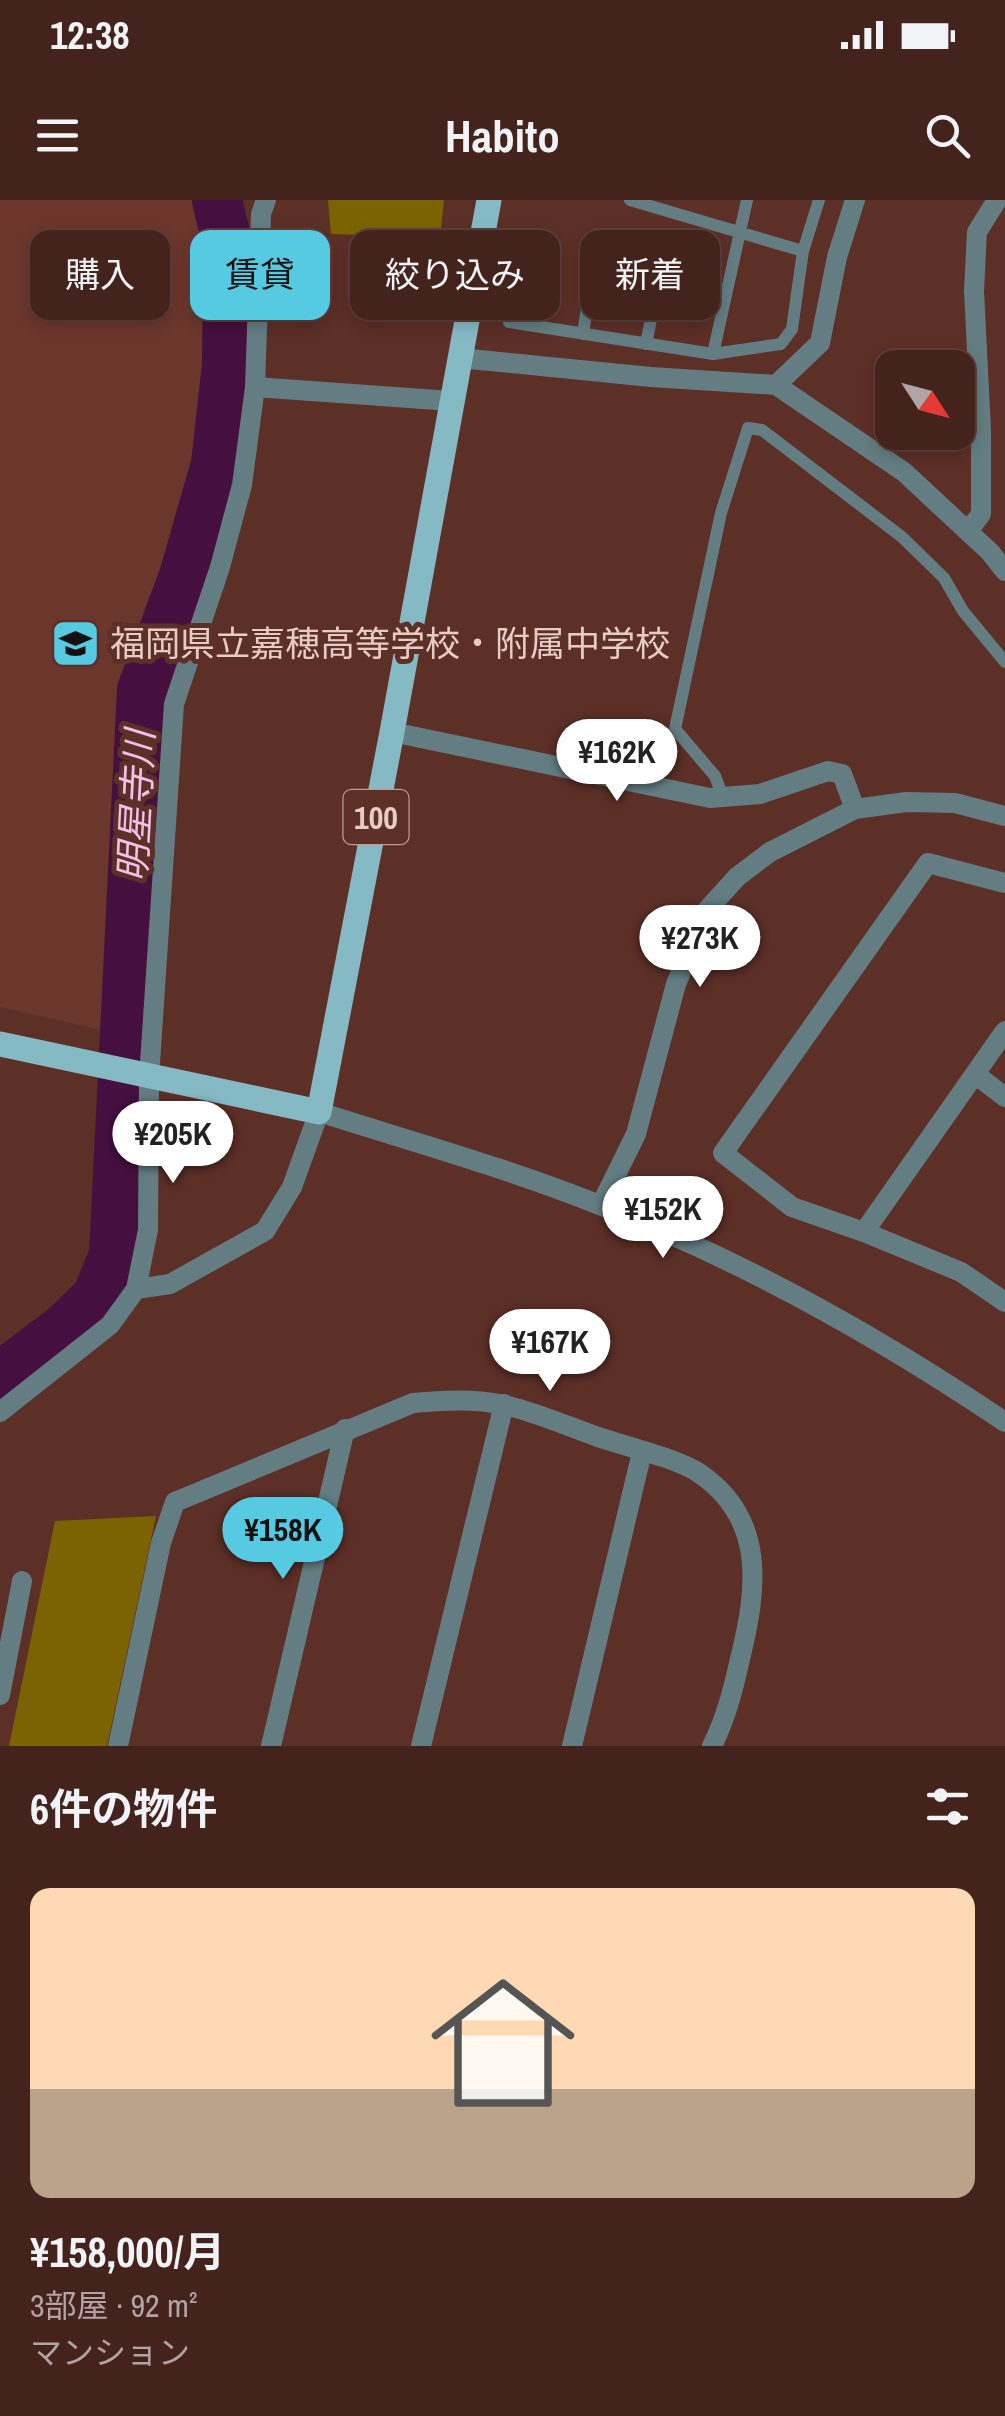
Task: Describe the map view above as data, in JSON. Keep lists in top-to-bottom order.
{
  "streets": {
    "main road": ["100"]
  },
  "water": ["明星寺川"],
  "places": {
    "school or university": ["福岡県立嘉穂高等学校・附属中学校"]
  },
  "north": "bottom right",
  "page": {
    "status": "12:38",
    "header": "Habito",
    "chip": [
      "購入",
      "賃貸",
      "絞り込み",
      "新着"
    ],
    "price": [
      "¥162K",
      "¥273K",
      "¥205K",
      "¥152K",
      "¥167K",
      "¥158K"
    ],
    "heading": "6件の物件",
    "list": [
      {
        "name": "¥158,000/月",
        "note": "3部屋 · 92 m² · マンション"
      }
    ]
  }
}
